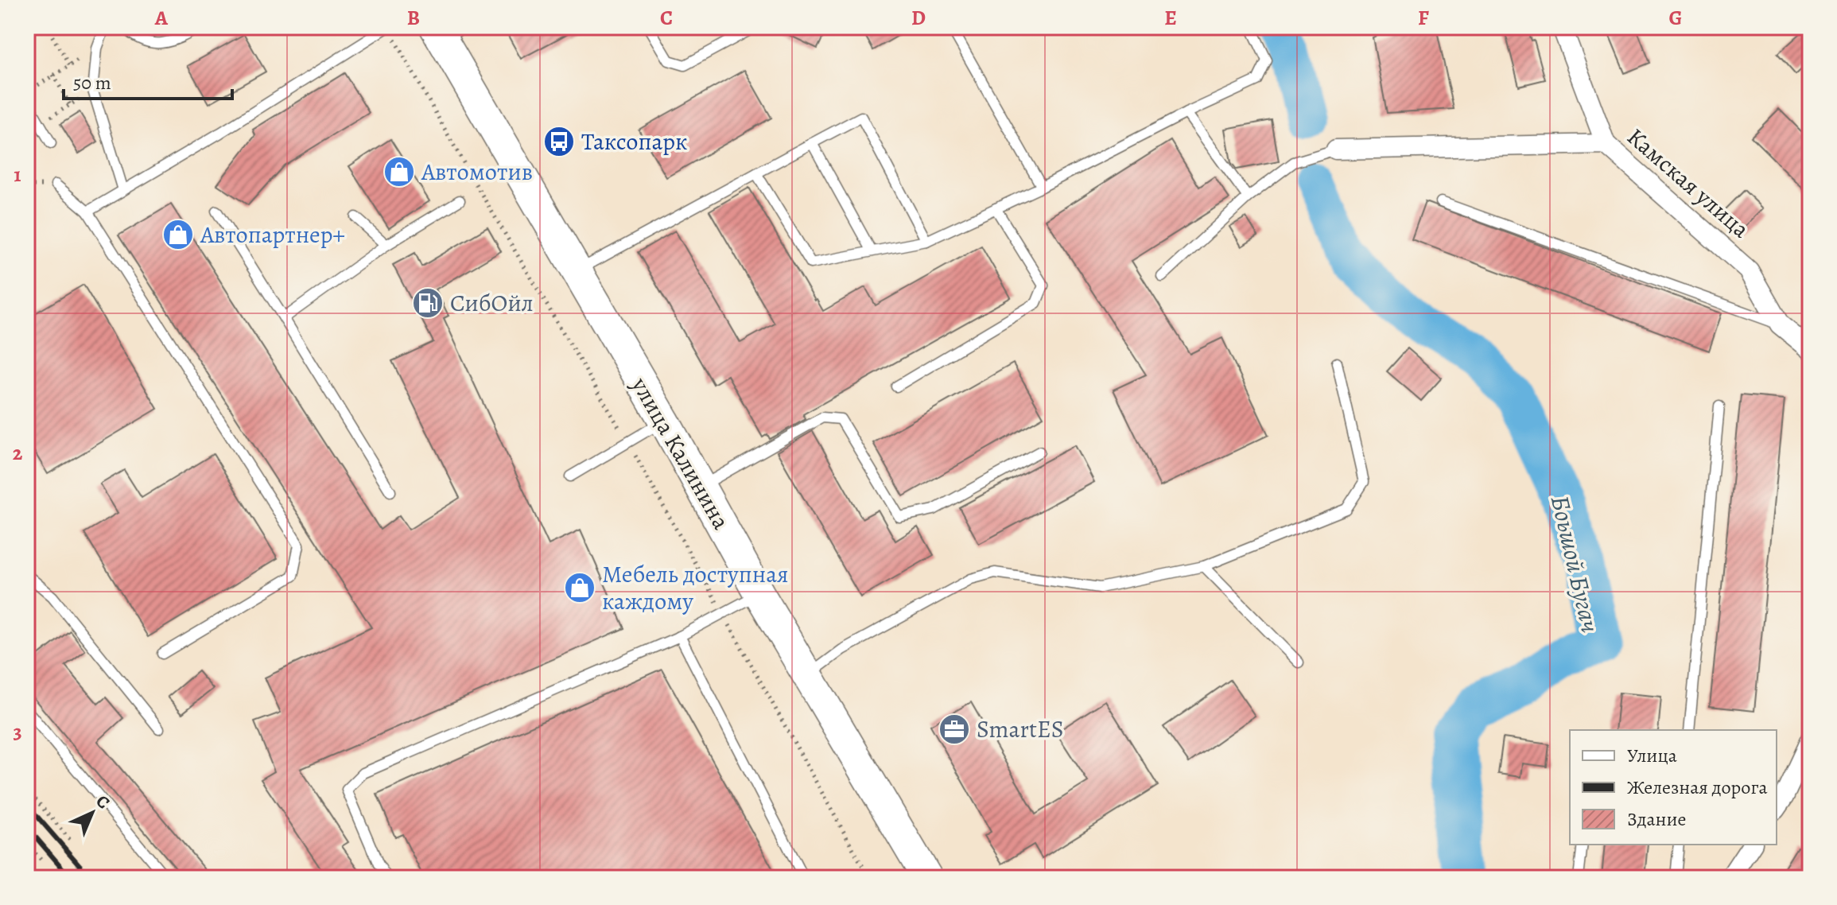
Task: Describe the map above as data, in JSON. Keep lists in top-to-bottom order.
{
  "streets": {
    "main road": ["улица Калинина"],
    "street": ["Камская улица"]
  },
  "water": ["Боьшой Бугач"],
  "places": {
    "bus stop": ["Таксопарк"],
    "shop": ["Автомотив", "Автопартнер+", "Мебель доступная каждому"],
    "fuel station": ["СибОйл"],
    "office": ["SmartES"]
  },
  "legend": ["Улица", "Железная дорога", "Здание"],
  "scale_bar": "50 m",
  "north": "top right",
  "grid": {
    "columns": [
      "A",
      "B",
      "C",
      "D",
      "E",
      "F",
      "G"
    ],
    "rows": ["1", "2", "3"]
  }
}
